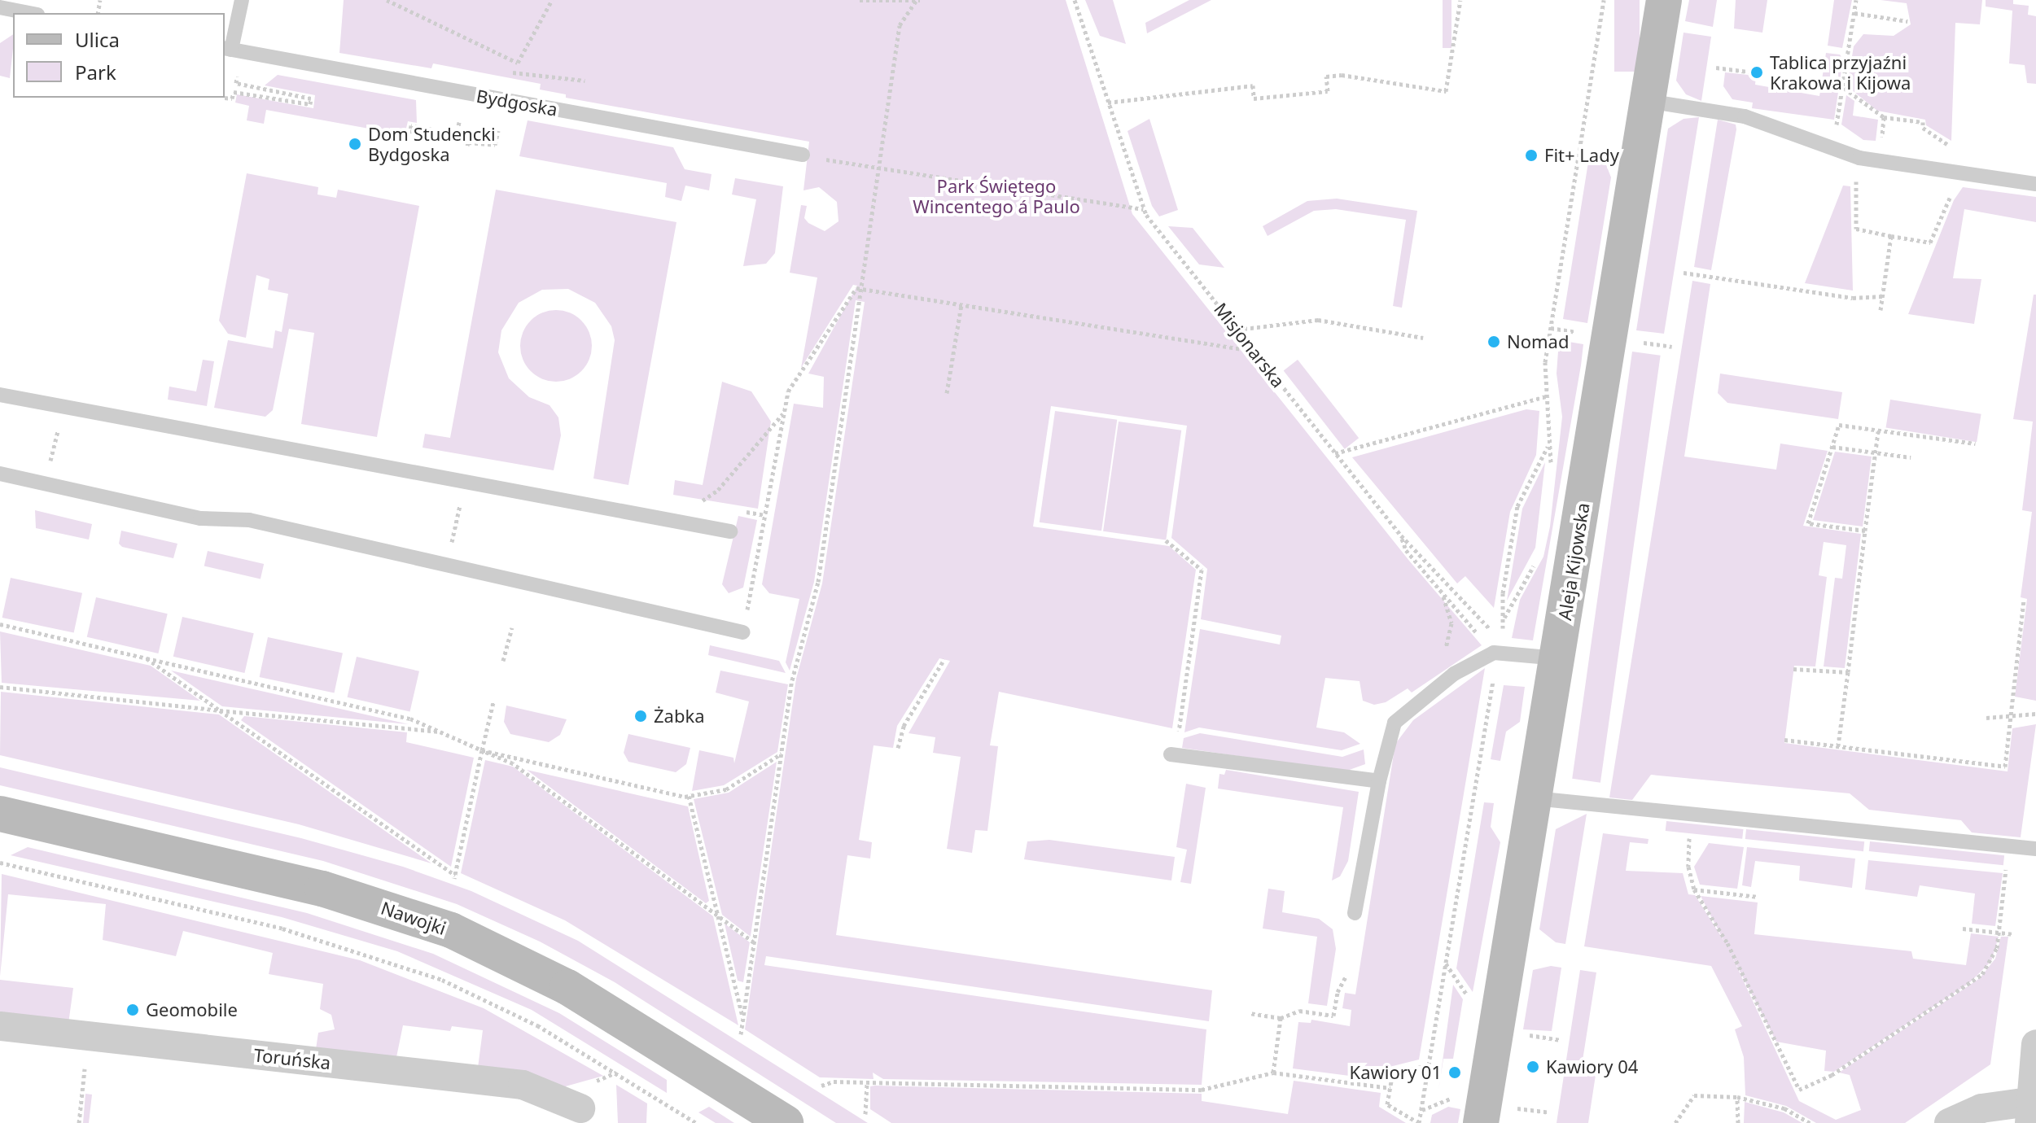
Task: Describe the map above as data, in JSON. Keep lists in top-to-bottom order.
{
  "streets": {
    "street": ["Aleja Kijowska", "Nawojki", "Toruńska"],
    "lane": ["Bydgoska"],
    "path": ["Misjonarska"]
  },
  "parks": ["Park Świętego Wincentego á Paulo"],
  "places": [
    "Tablica przyjaźni Krakowa i Kijowa",
    "Dom Studencki Bydgoska",
    "Fit+ Lady",
    "Nomad",
    "Żabka",
    "Geomobile",
    "Kawiory 04",
    "Kawiory 01"
  ],
  "legend": ["Ulica", "Park"]
}
